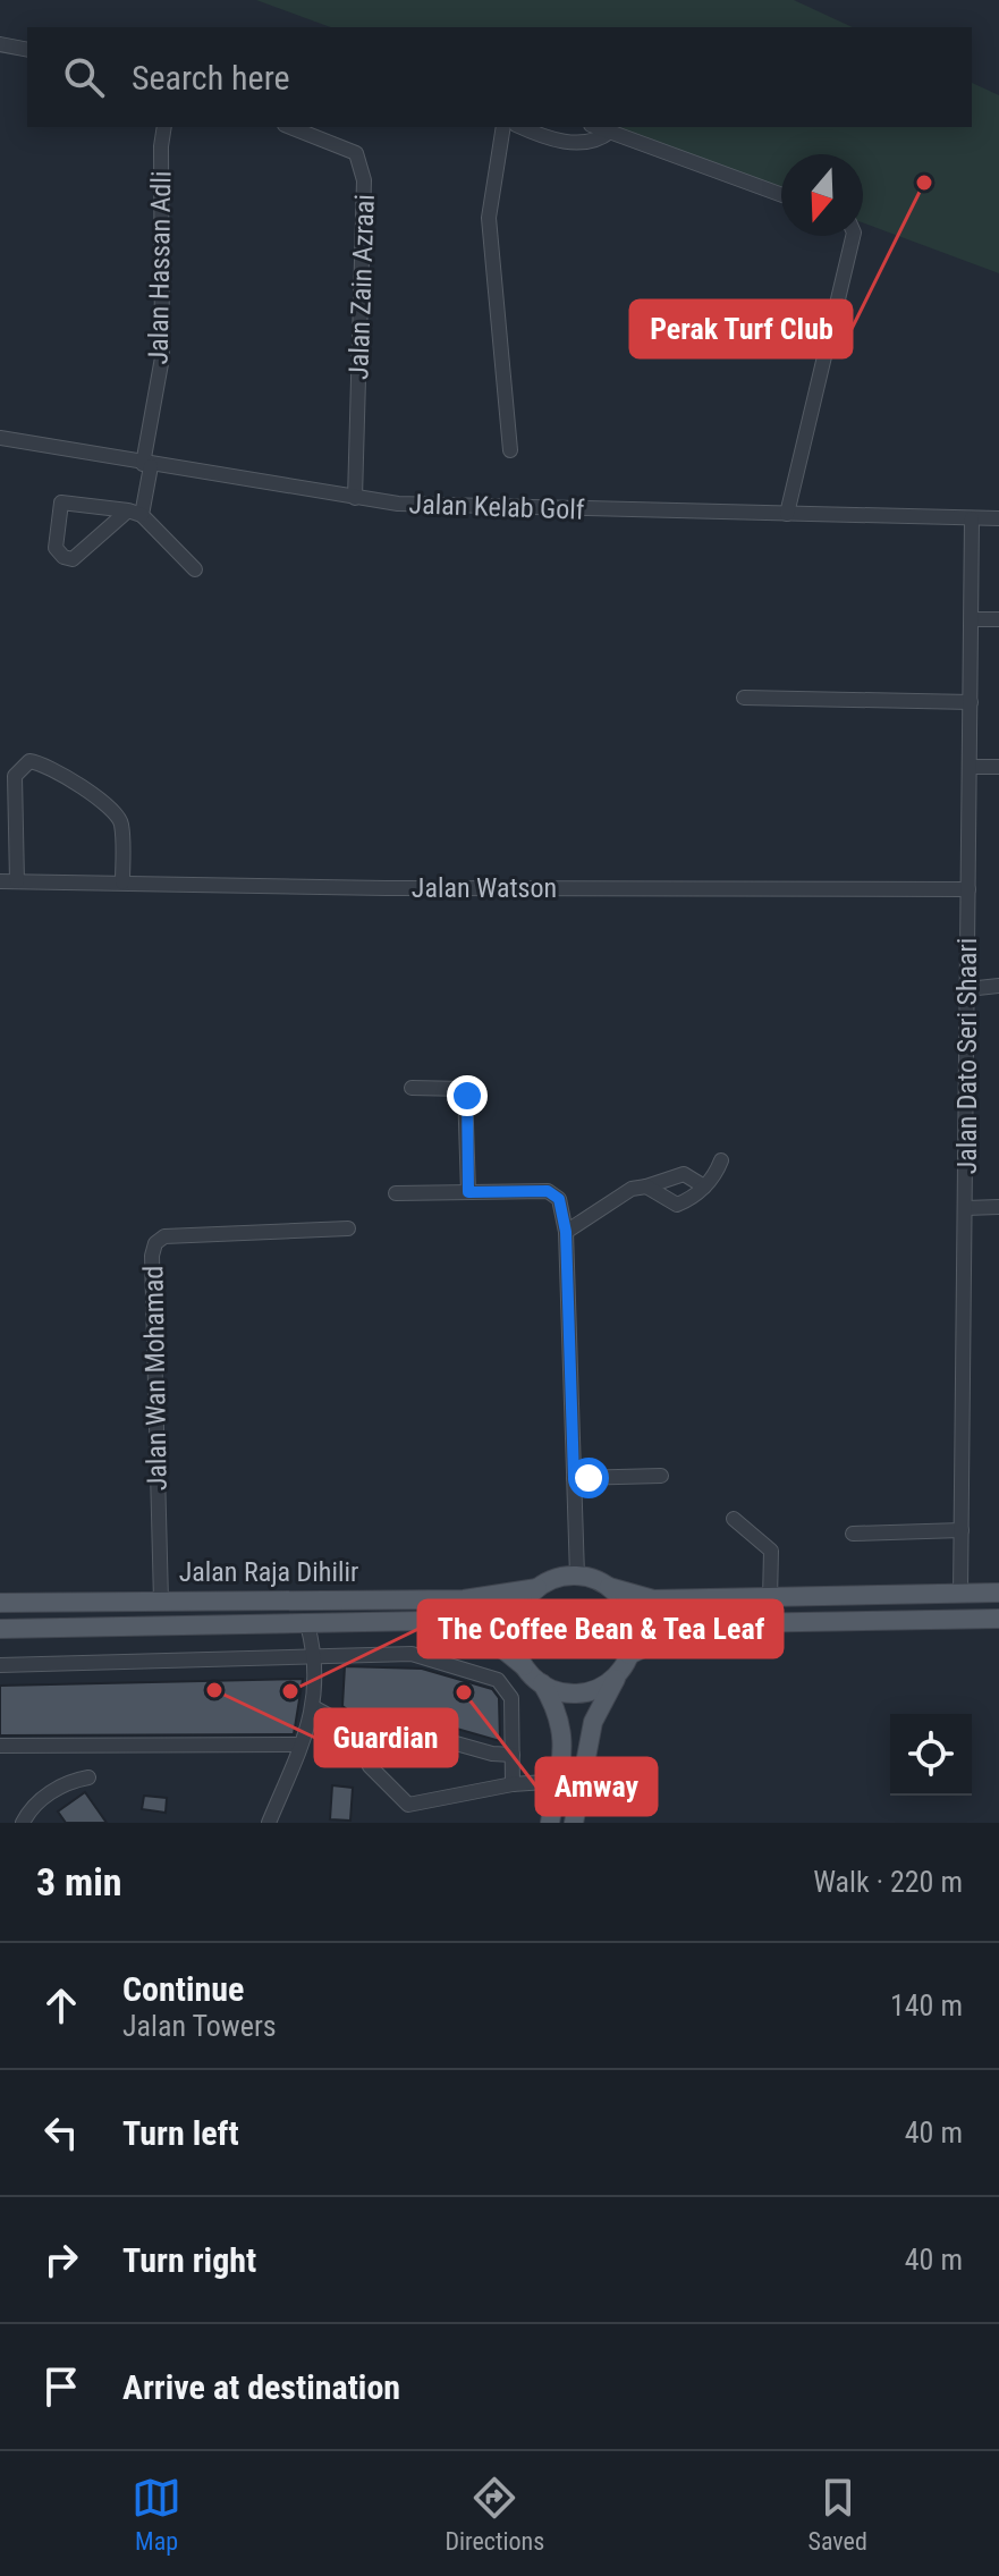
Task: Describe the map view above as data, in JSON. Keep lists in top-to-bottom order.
{
  "streets": {
    "main road": ["Jalan Raja Dihilir"],
    "street": [
      "Jalan Hassan Adli",
      "Jalan Zain Azraai",
      "Jalan Kelab Golf",
      "Jalan Watson",
      "Jalan Dato Seri Shaari",
      "Jalan Wan Mohamad"
    ]
  },
  "crossings": [
    ["Jalan Hassan Adli", "Jalan Kelab Golf"],
    ["Jalan Zain Azraai", "Jalan Kelab Golf"],
    ["Jalan Kelab Golf", "Jalan Dato Seri Shaari"],
    ["Jalan Watson", "Jalan Dato Seri Shaari"],
    ["Jalan Wan Mohamad", "Jalan Raja Dihilir"]
  ],
  "places": [
    "Perak Turf Club",
    "Guardian",
    "The Coffee Bean & Tea Leaf",
    "Amway"
  ],
  "north": "bottom",
  "page": {
    "search": "Search here",
    "heading": ["3 min", "Walk · 220 m"],
    "list": [
      ["Continue", "Jalan Towers", "140 m"],
      ["Turn left", "40 m"],
      ["Turn right", "40 m"],
      "Arrive at destination"
    ],
    "nav": ["Map", "Directions", "Saved"]
  }
}
